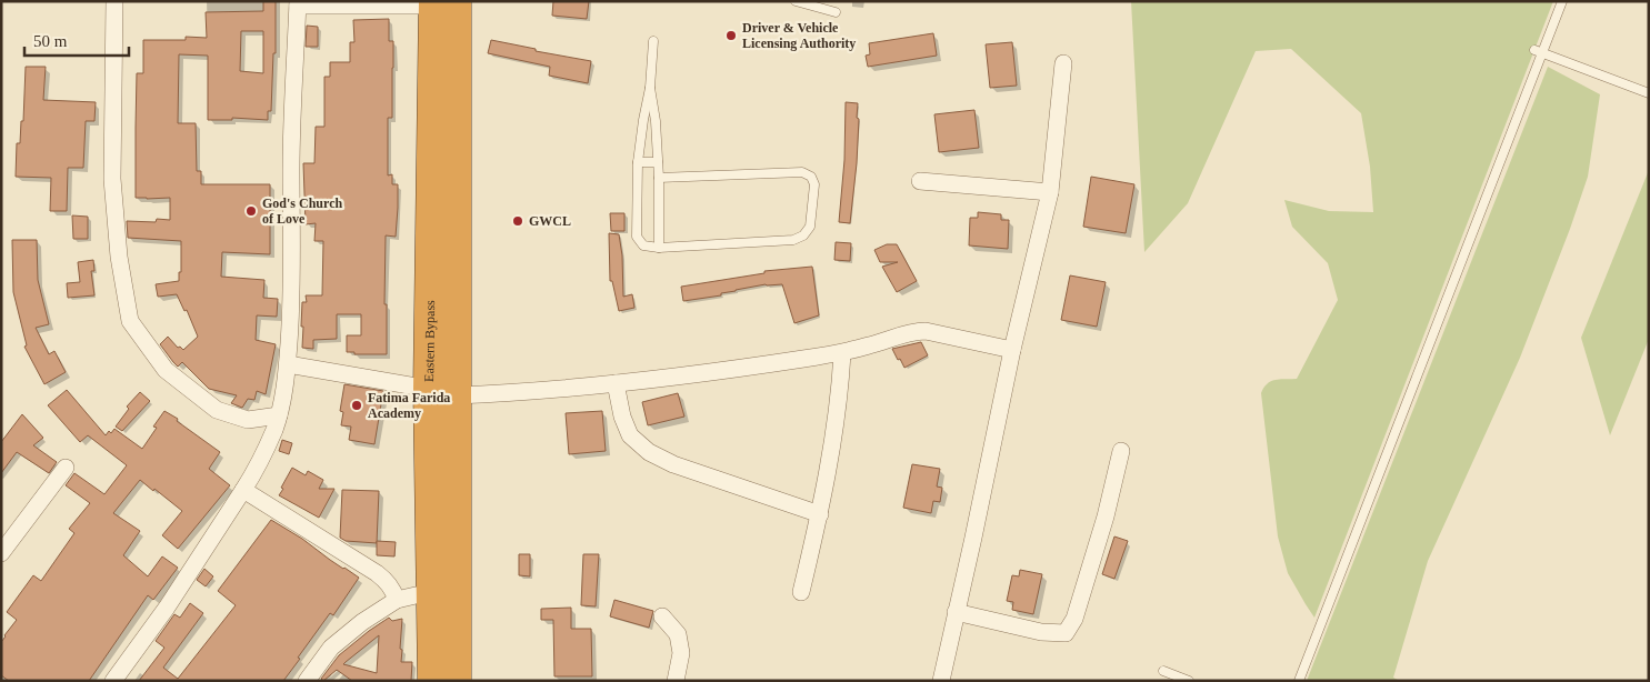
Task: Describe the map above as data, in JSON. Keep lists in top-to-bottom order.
{
  "streets": {
    "highway": ["Eastern Bypass"]
  },
  "places": [
    "Driver & Vehicle Licensing Authority",
    "God's Church of Love",
    "GWCL",
    "Fatima Farida Academy"
  ],
  "scale_bar": "50 m"
}
